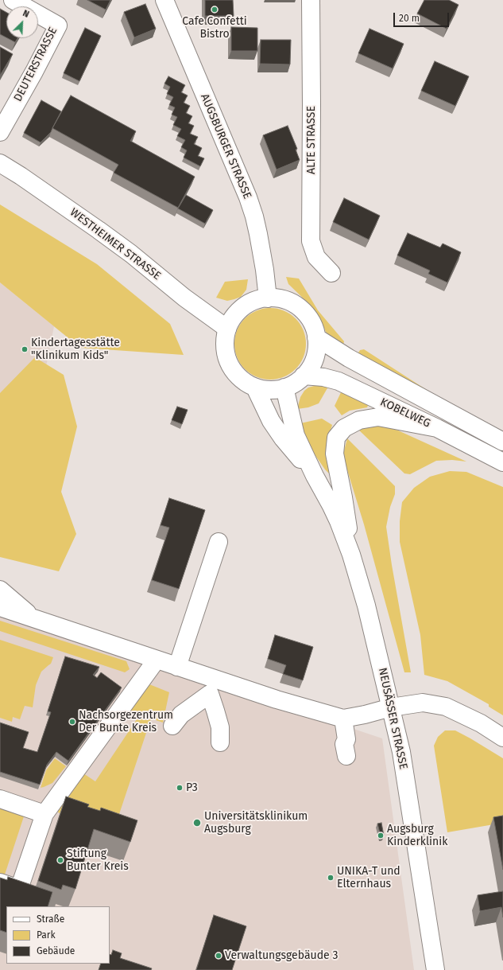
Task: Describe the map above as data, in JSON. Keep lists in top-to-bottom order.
{
  "streets": {
    "main road": [
      "DEUTERSTRASSE",
      "ALTE STRASSE",
      "AUGSBURGER STRASSE",
      "WESTHEIMER STRASSE",
      "KOBELWEG",
      "NEUSÄSSER STRASSE"
    ]
  },
  "crossings": [
    ["AUGSBURGER STRASSE", "WESTHEIMER STRASSE"],
    ["AUGSBURGER STRASSE", "KOBELWEG"],
    ["AUGSBURGER STRASSE", "NEUSÄSSER STRASSE"],
    ["WESTHEIMER STRASSE", "KOBELWEG"],
    ["WESTHEIMER STRASSE", "NEUSÄSSER STRASSE"],
    ["KOBELWEG", "NEUSÄSSER STRASSE"]
  ],
  "places": [
    "Cafe Confetti Bistro",
    "Kindertagesstätte \"Klinikum Kids\"",
    "Nachsorgezentrum Der Bunte Kreis",
    "P3",
    "Universitätsklinikum Augsburg",
    "Augsburg Kinderklinik",
    "Stiftung Bunter Kreis",
    "UNIKA-T und Elternhaus",
    "Verwaltungsgebäude 3"
  ],
  "legend": ["Straße", "Park", "Gebäude"],
  "scale_bar": "20 m",
  "north": "top right"
}
